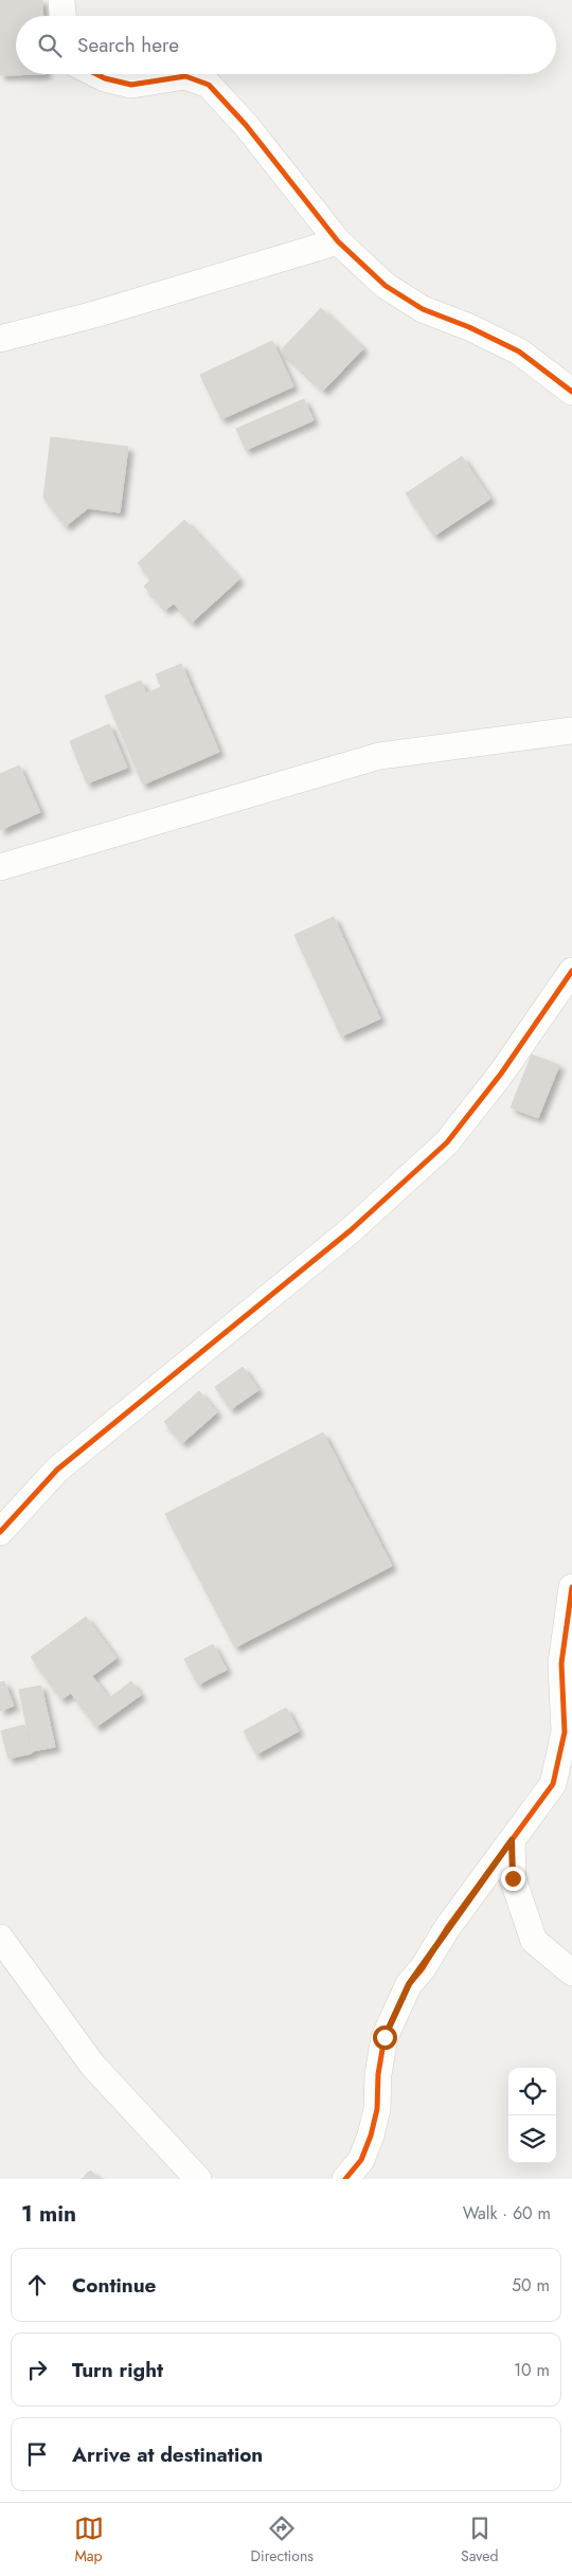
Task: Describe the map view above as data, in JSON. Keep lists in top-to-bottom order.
{
  "page": {
    "search": "Search here",
    "heading": ["1 min", "Walk · 60 m"],
    "list": [
      ["Continue", "50 m"],
      ["Turn right", "10 m"],
      "Arrive at destination"
    ],
    "nav": ["Map", "Directions", "Saved"]
  }
}
